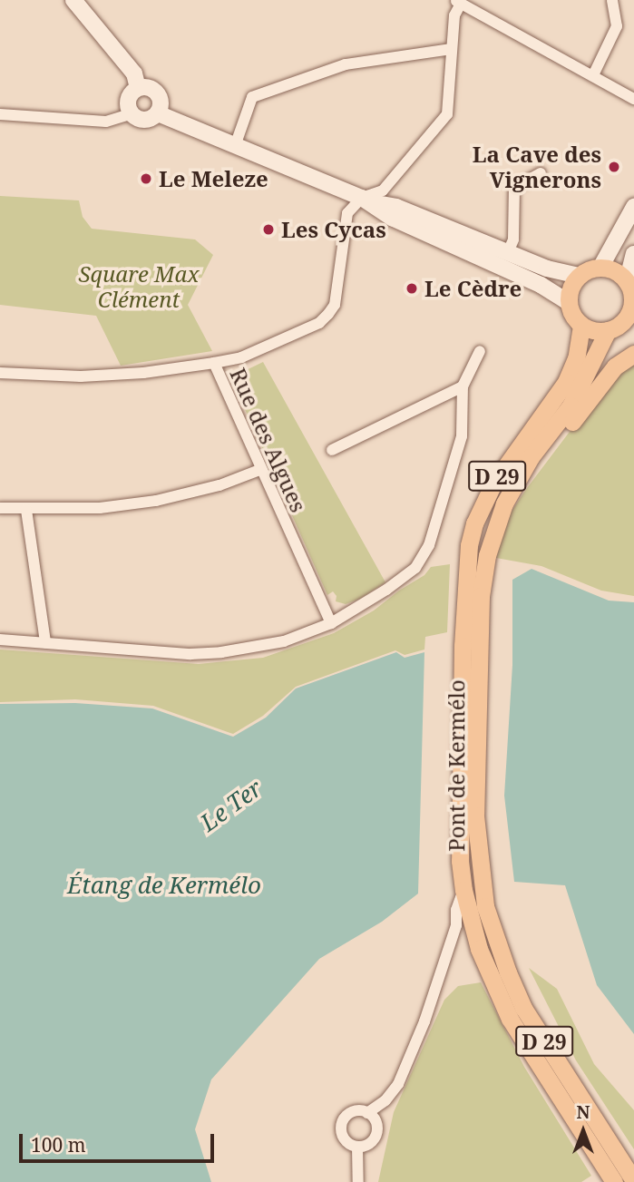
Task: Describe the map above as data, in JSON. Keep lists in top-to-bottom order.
{
  "streets": {
    "main road": ["D 29", "Pont de Kermélo"],
    "street": ["Rue des Algues"]
  },
  "crossings": [
    ["D 29", "Pont de Kermélo"]
  ],
  "water": ["Le Ter", "Étang de Kermélo"],
  "parks": ["Square Max Clément"],
  "places": [
    "La Cave des Vignerons",
    "Le Meleze",
    "Les Cycas",
    "Le Cèdre"
  ],
  "scale_bar": "100 m",
  "north": "top"
}
